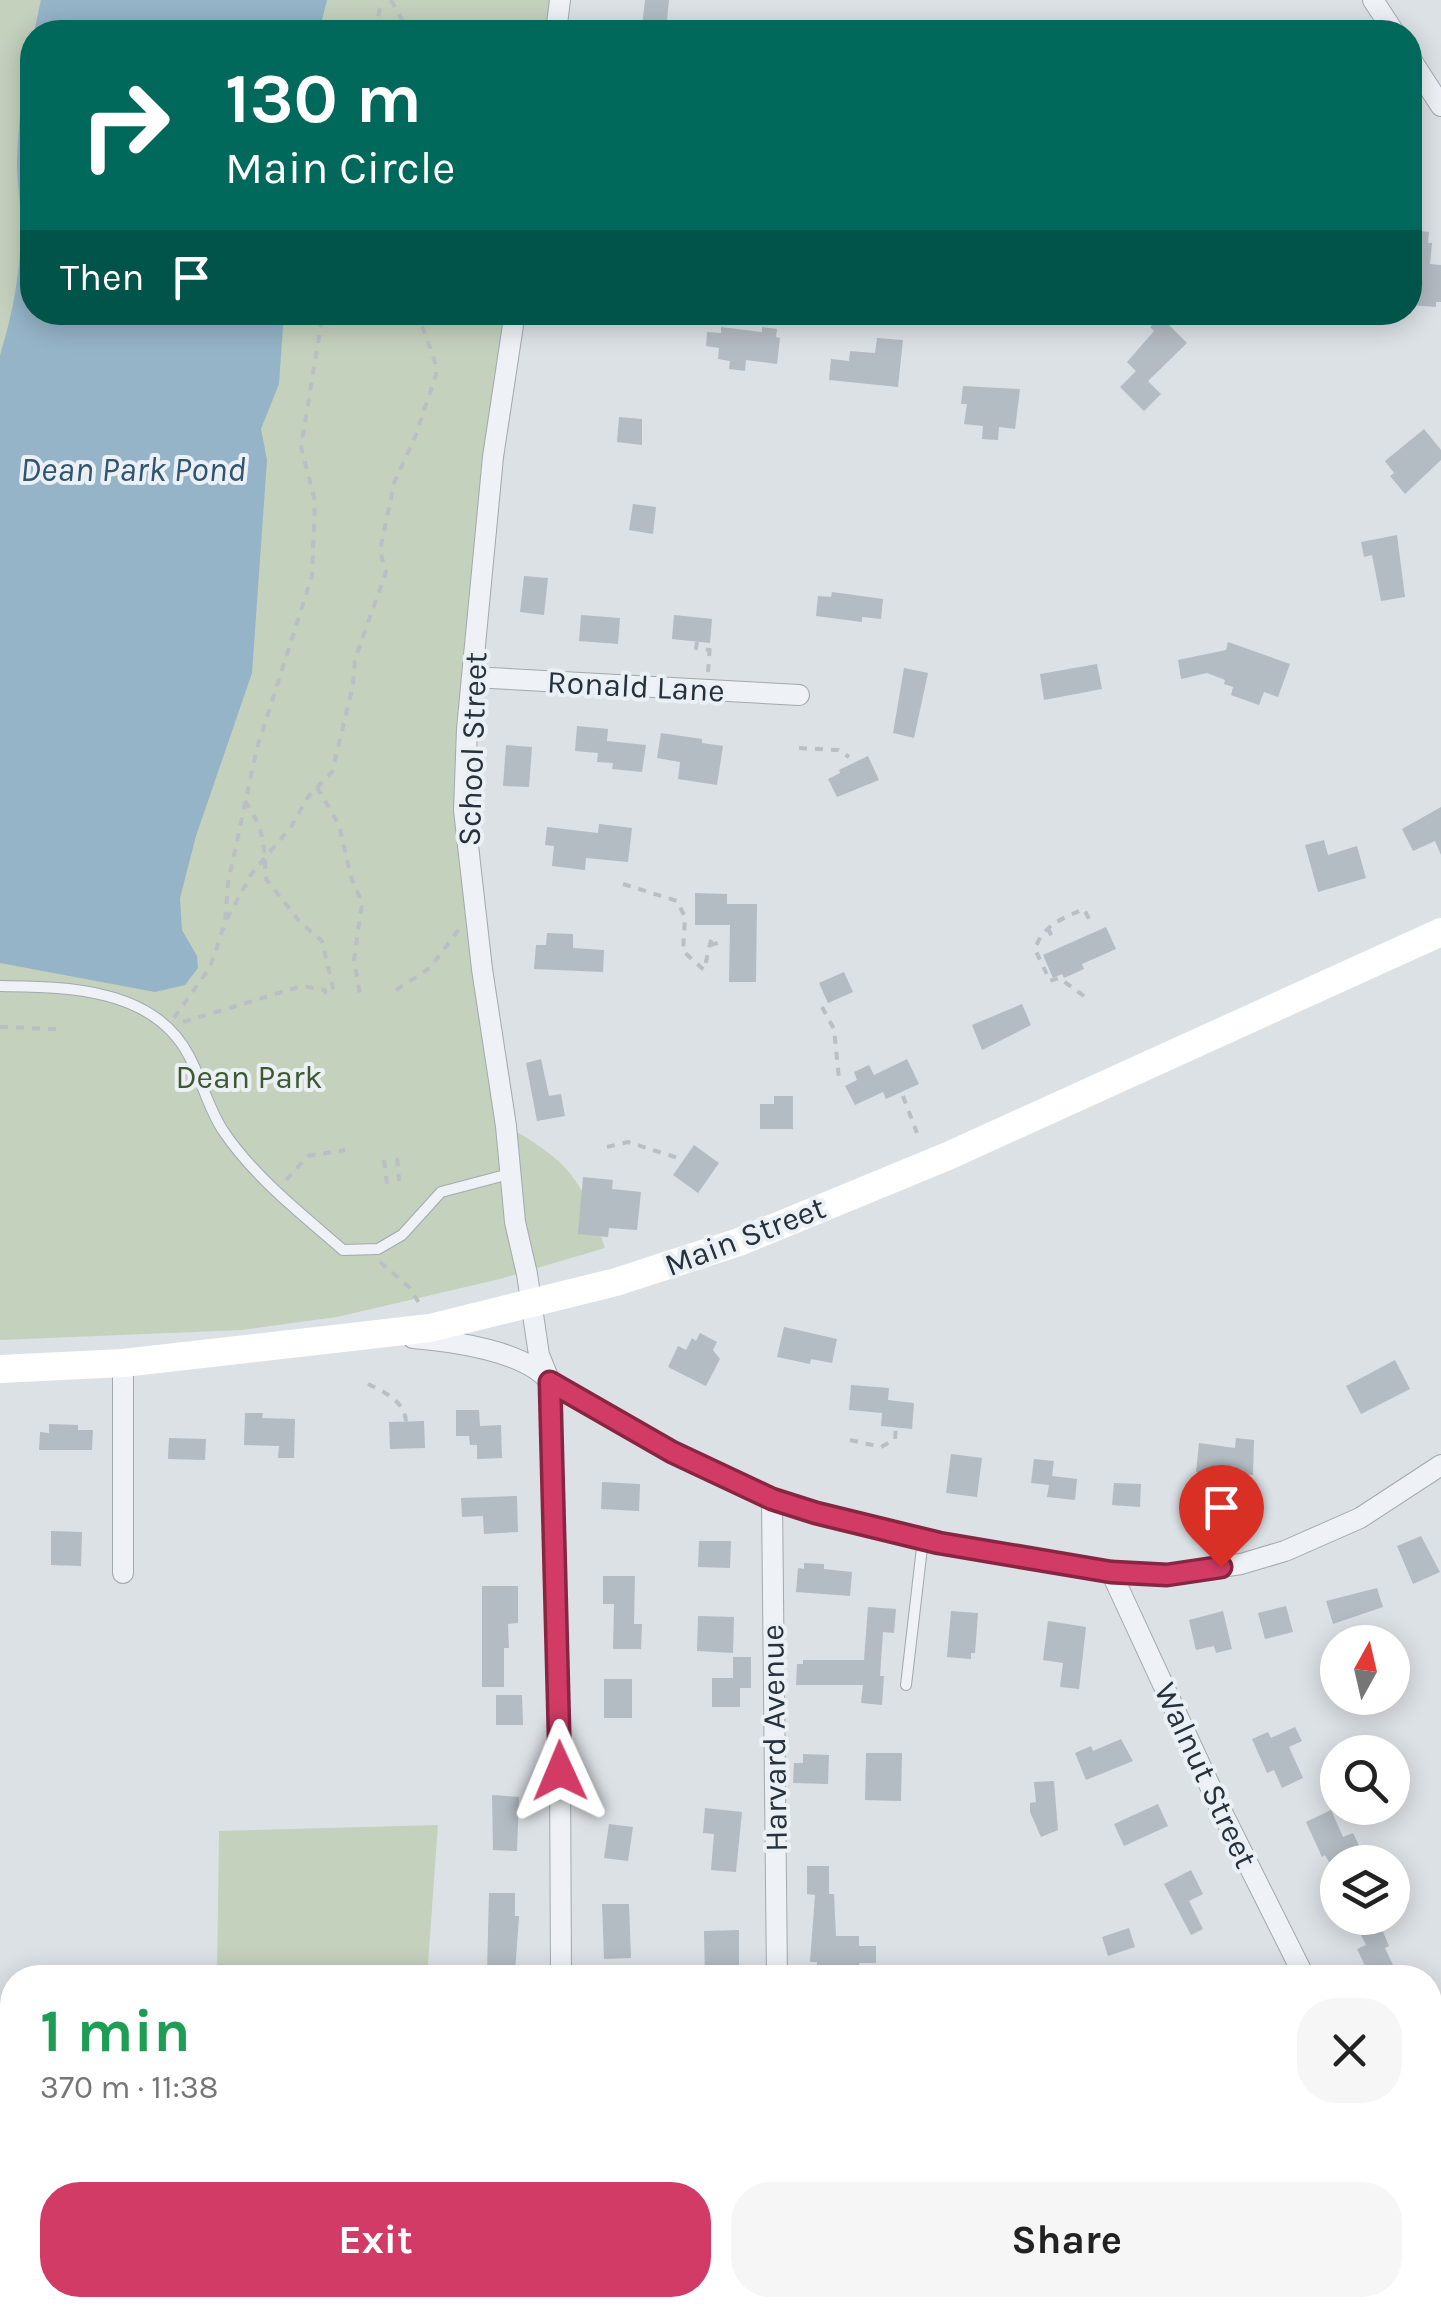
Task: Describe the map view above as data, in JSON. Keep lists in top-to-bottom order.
{
  "streets": {
    "main road": ["Main Street"],
    "street": [
      "Ronald Lane",
      "School Street",
      "Harvard Avenue",
      "Walnut Street"
    ]
  },
  "crossings": [
    ["Ronald Lane", "School Street"],
    ["School Street", "Main Street"]
  ],
  "water": ["Dean Park Pond"],
  "parks": ["Dean Park"],
  "north": "top",
  "page": {
    "turn": ["130 m", "Main Circle"],
    "then": "Then",
    "heading": ["1 min", "370 m · 11:38"],
    "buttons": ["Exit", "Share"]
  }
}
